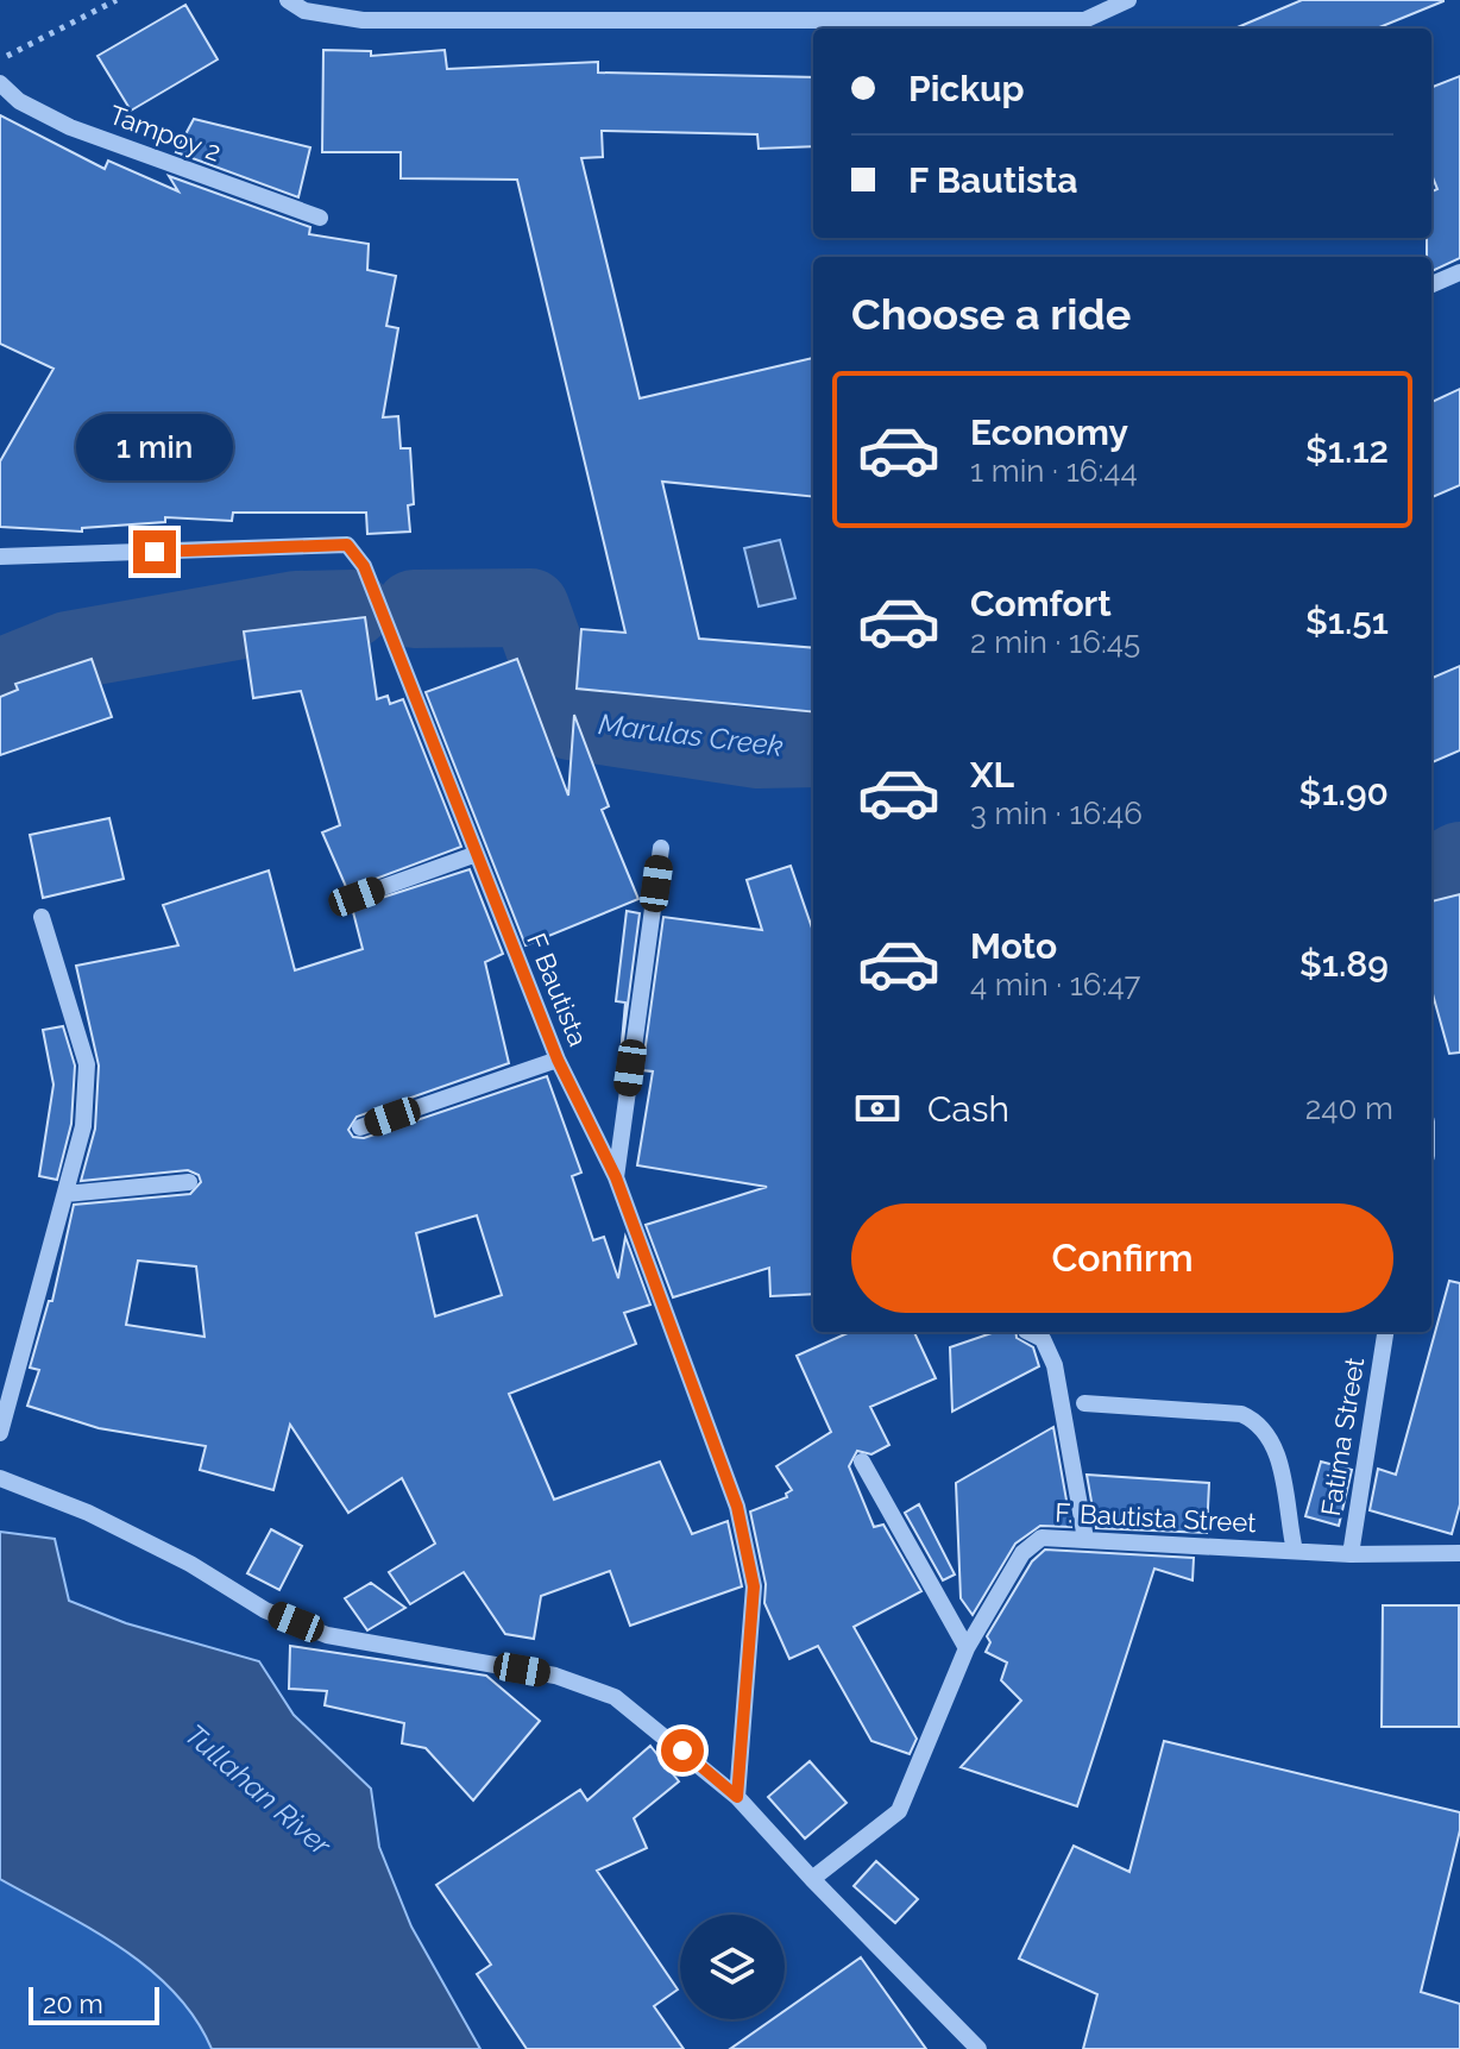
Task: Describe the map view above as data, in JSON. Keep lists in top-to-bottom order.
{
  "streets": {
    "street": [
      "Tampoy 2",
      "F Bautista",
      "Fatima Street",
      "F. Bautista Street"
    ]
  },
  "crossings": [
    ["Fatima Street", "F. Bautista Street"]
  ],
  "water": ["Marulas Creek", "Tullahan River"],
  "scale_bar": "20 m",
  "page": {
    "banner": ["Pickup", "F Bautista"],
    "heading": "Choose a ride",
    "list": [
      {
        "name": "Economy",
        "note": "1 min · 16:44",
        "value": "$1.12"
      },
      {
        "name": "Comfort",
        "note": "2 min · 16:45",
        "value": "$1.51"
      },
      {
        "name": "XL",
        "note": "3 min · 16:46",
        "value": "$1.90"
      },
      {
        "name": "Moto",
        "note": "4 min · 16:47",
        "value": "$1.89"
      }
    ],
    "bubble": "1 min",
    "pay": ["Cash", "240 m"],
    "buttons": "Confirm",
    "scale": "20 m"
  }
}
